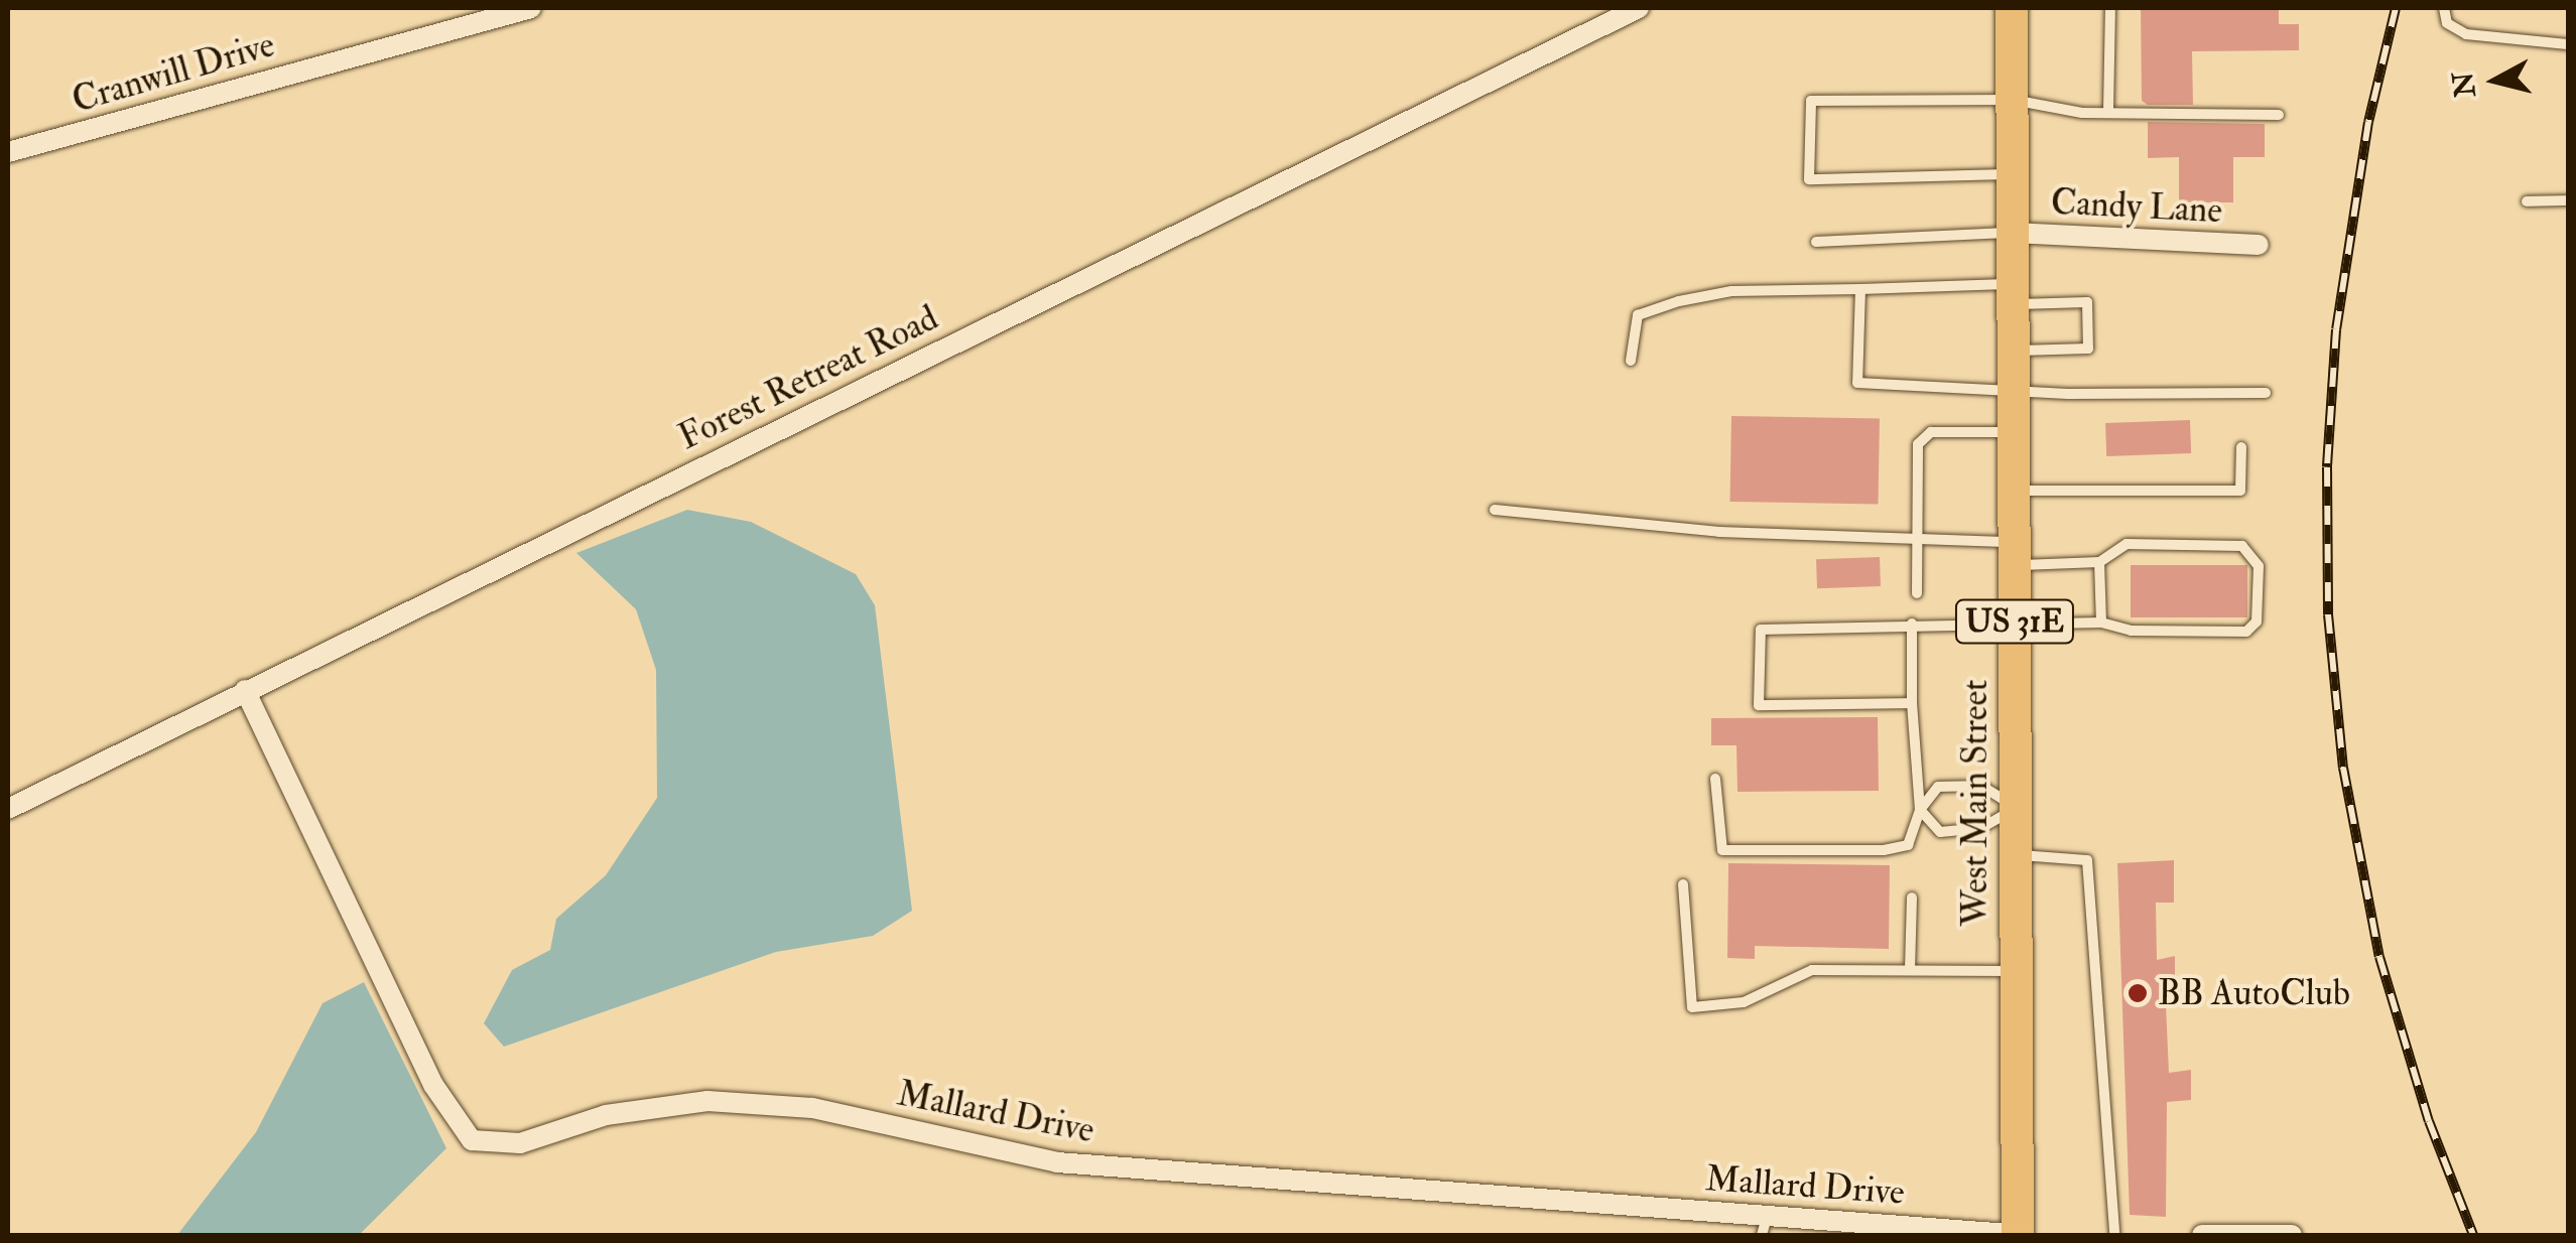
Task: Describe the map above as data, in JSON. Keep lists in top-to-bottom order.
{
  "streets": {
    "main road": ["US 31E", "West Main Street"],
    "street": [
      "Cranwill Drive",
      "Candy Lane",
      "Forest Retreat Road",
      "Mallard Drive"
    ]
  },
  "crossings": [
    ["Candy Lane", "West Main Street"],
    ["Forest Retreat Road", "Mallard Drive"],
    ["West Main Street", "Mallard Drive"]
  ],
  "places": ["BB AutoClub"],
  "north": "left"
}
